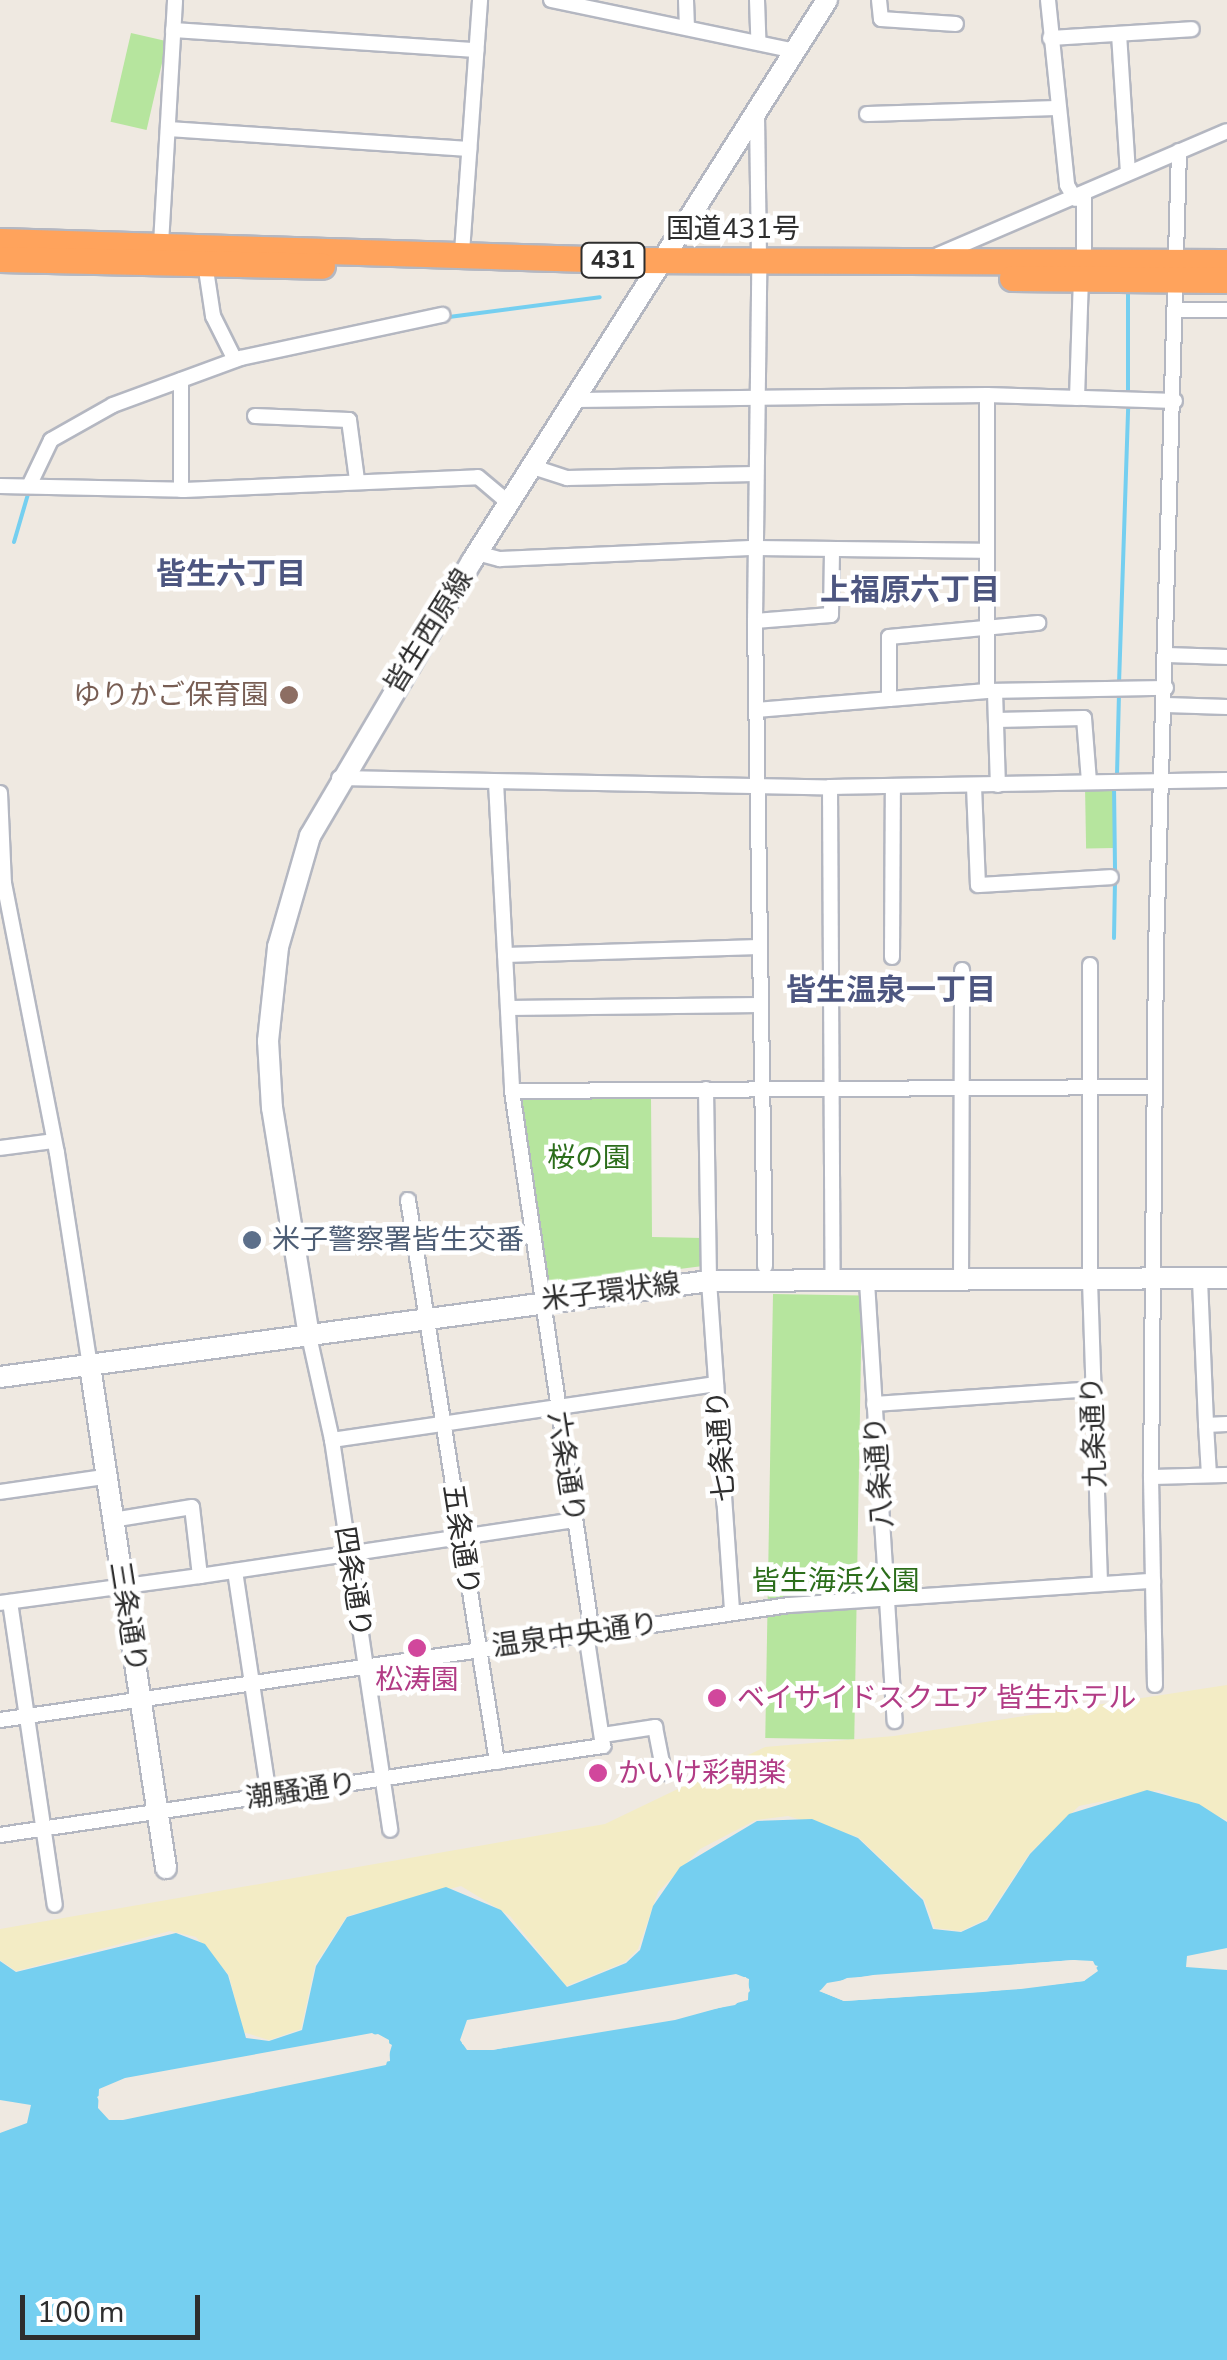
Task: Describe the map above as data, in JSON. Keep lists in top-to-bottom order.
{
  "streets": {
    "highway": ["国道431号", "431"],
    "main road": ["皆生西原線", "米子環状線", "三条通り"],
    "street": [
      "九条通り",
      "七条通り",
      "六条通り",
      "八条通り",
      "五条通り",
      "四条通り",
      "温泉中央通り",
      "潮騒通り"
    ]
  },
  "crossings": [
    ["国道431号", "皆生西原線"],
    ["皆生西原線", "米子環状線"],
    ["皆生西原線", "四条通り"],
    ["米子環状線", "九条通り"],
    ["米子環状線", "七条通り"],
    ["米子環状線", "六条通り"],
    ["米子環状線", "八条通り"],
    ["米子環状線", "五条通り"],
    ["米子環状線", "四条通り"],
    ["米子環状線", "三条通り"],
    ["九条通り", "温泉中央通り"],
    ["七条通り", "温泉中央通り"],
    ["六条通り", "温泉中央通り"],
    ["六条通り", "潮騒通り"],
    ["八条通り", "温泉中央通り"],
    ["五条通り", "温泉中央通り"],
    ["五条通り", "潮騒通り"],
    ["四条通り", "温泉中央通り"],
    ["四条通り", "潮騒通り"],
    ["三条通り", "温泉中央通り"],
    ["三条通り", "潮騒通り"]
  ],
  "districts": ["皆生六丁目", "上福原六丁目", "皆生温泉一丁目"],
  "parks": ["桜の園", "皆生海浜公園"],
  "places": [
    "ゆりかご保育園",
    "米子警察署皆生交番",
    "松涛園",
    "ベイサイドスクエア 皆生ホテル",
    "かいけ彩朝楽"
  ],
  "scale_bar": "100 m"
}
